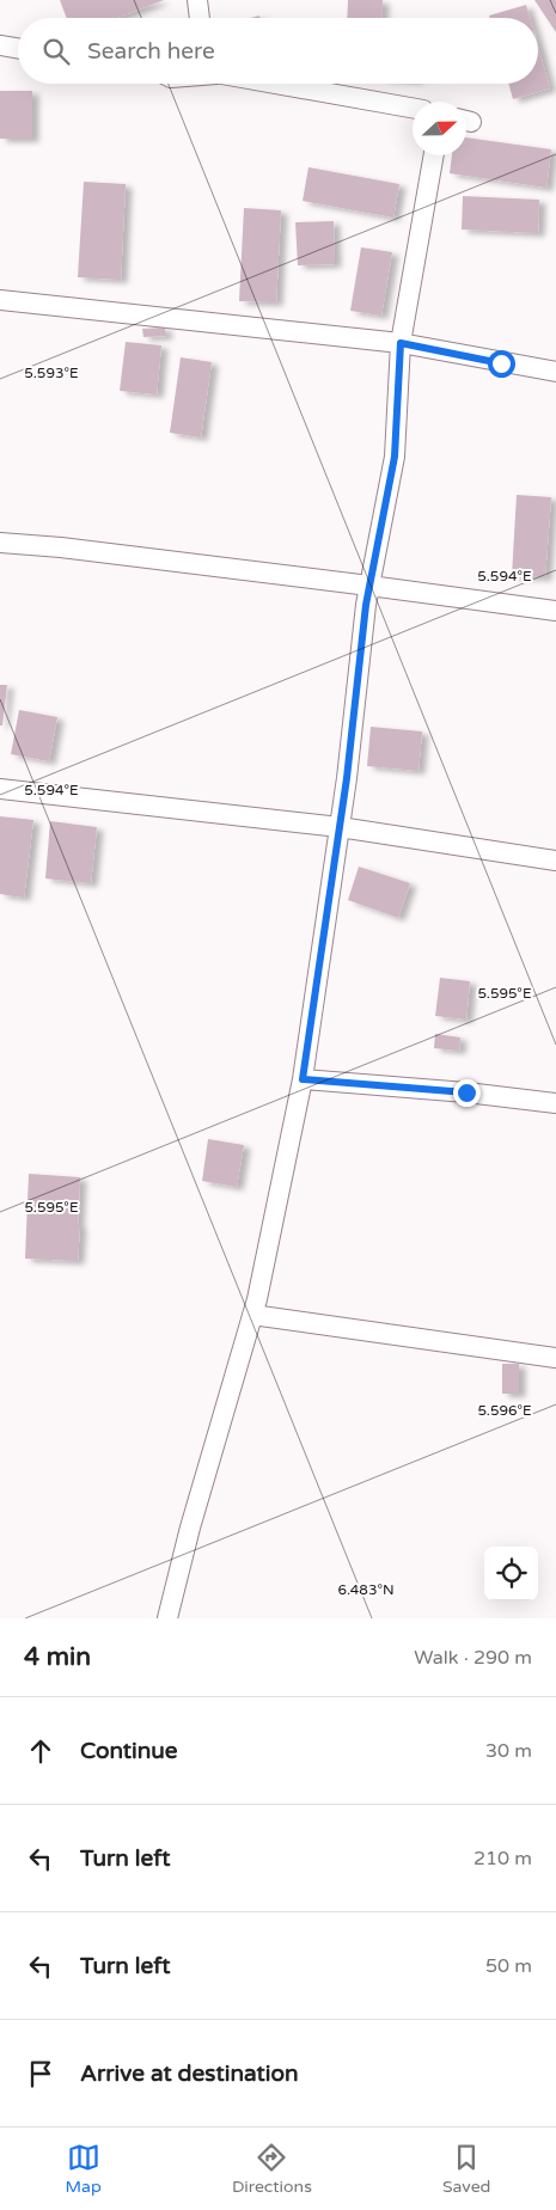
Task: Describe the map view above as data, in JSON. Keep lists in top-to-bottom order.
{
  "north": "right",
  "page": {
    "search": "Search here",
    "heading": ["4 min", "Walk · 290 m"],
    "list": [
      ["Continue", "30 m"],
      ["Turn left", "210 m"],
      ["Turn left", "50 m"],
      "Arrive at destination"
    ],
    "nav": ["Map", "Directions", "Saved"]
  },
  "coordinates": [
    "5.593°E",
    "5.594°E",
    "5.595°E",
    "5.596°E",
    "6.483°N"
  ]
}
